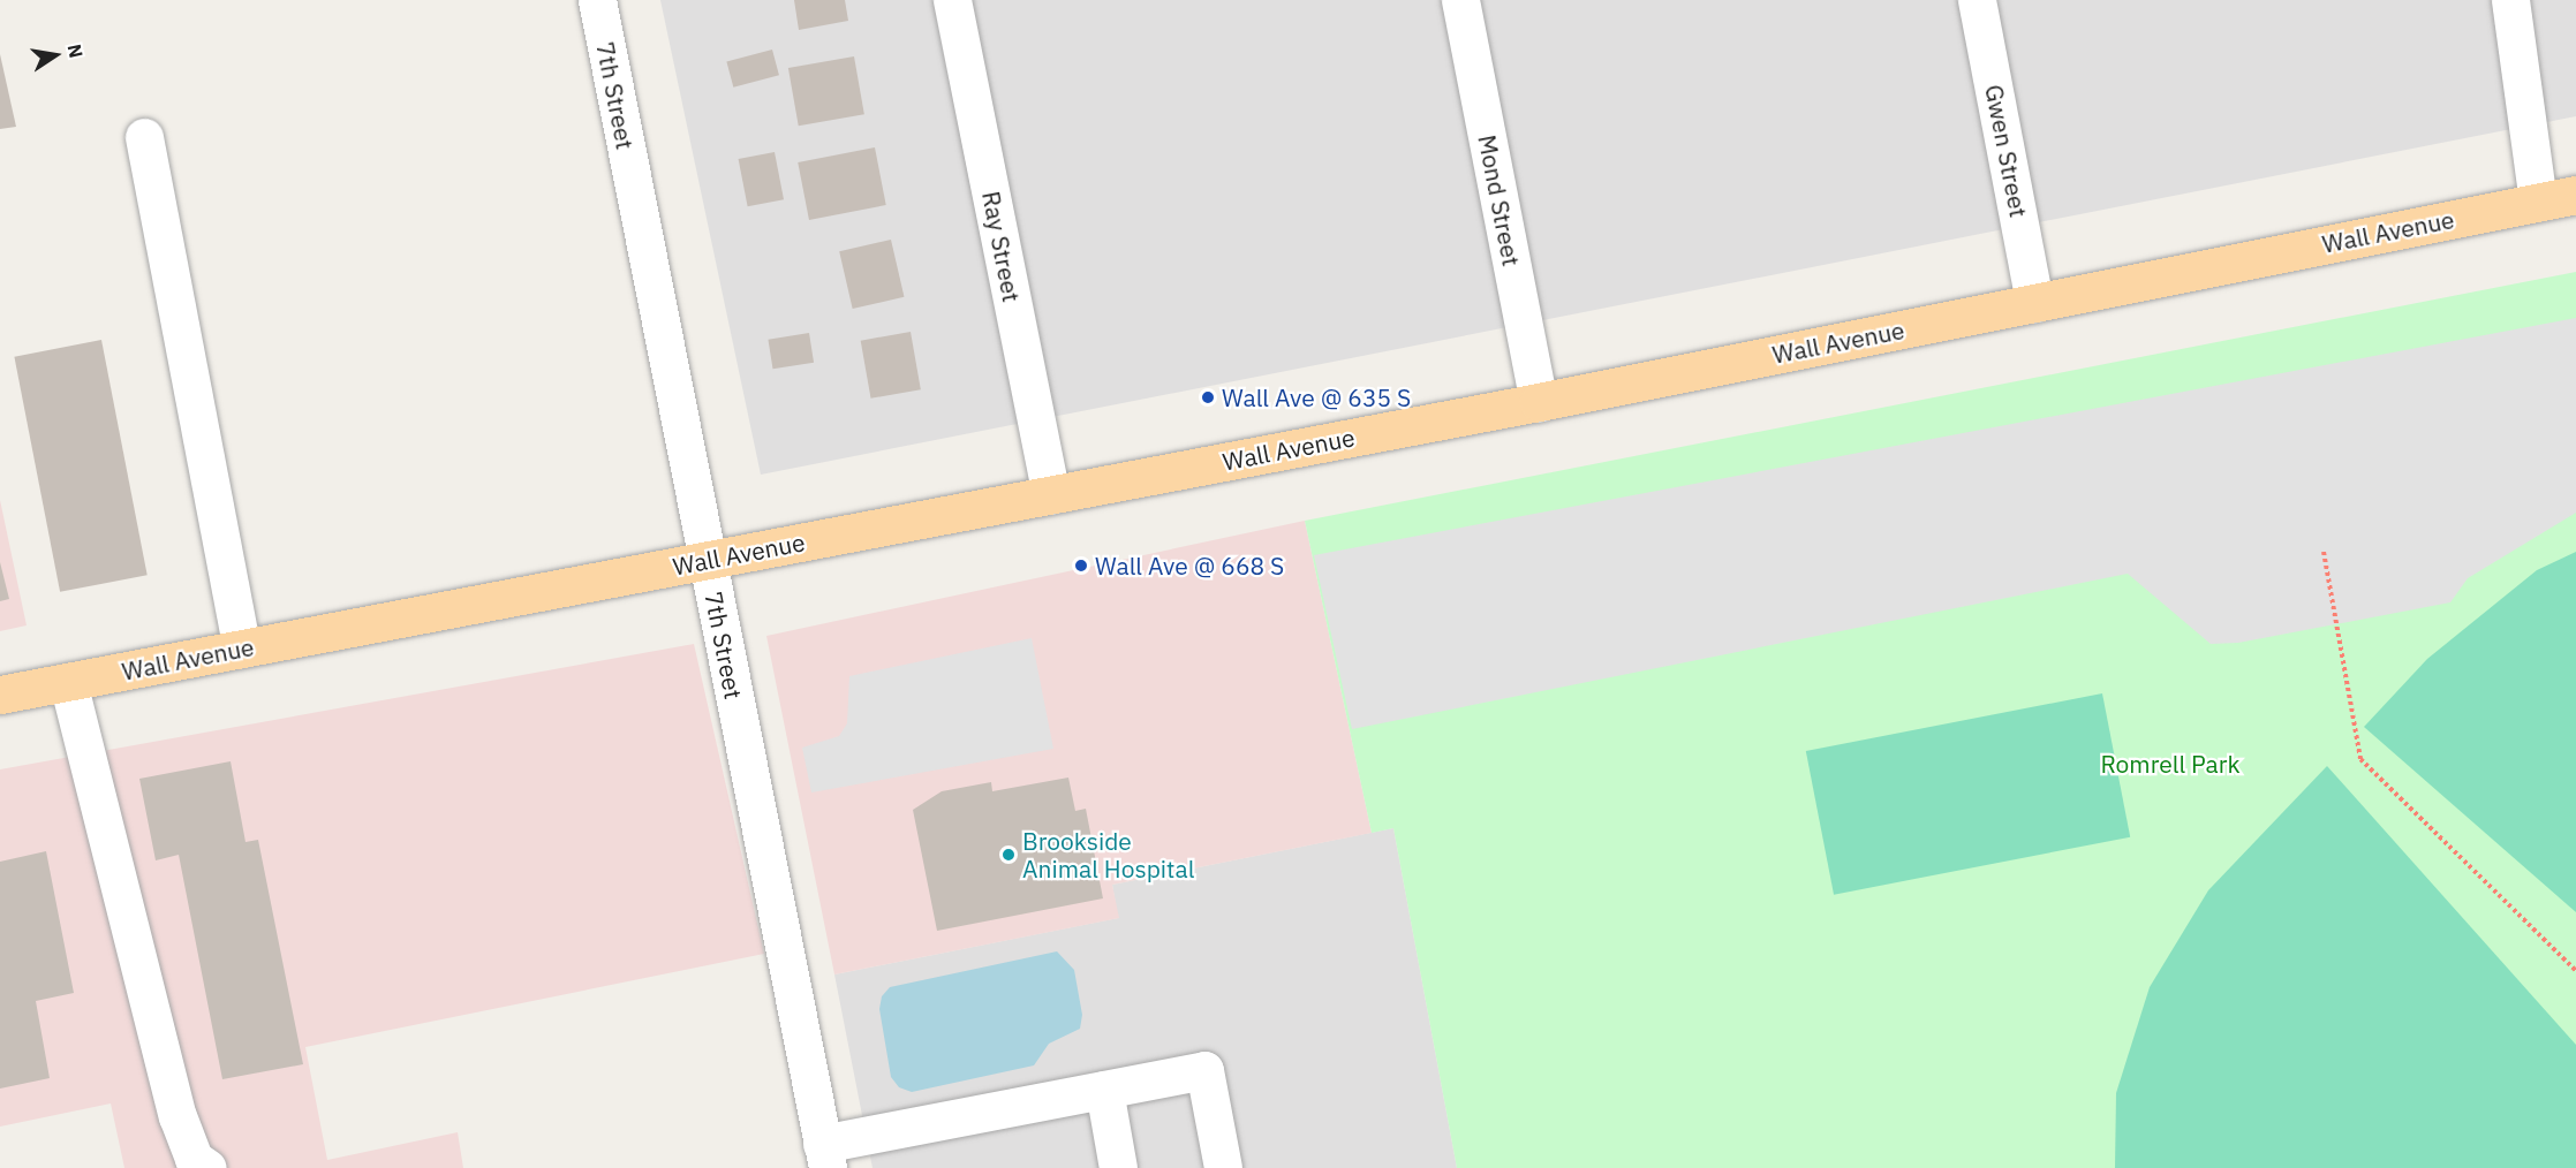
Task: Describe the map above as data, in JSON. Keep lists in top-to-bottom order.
{
  "streets": {
    "main road": ["Wall Avenue"],
    "street": [
      "7th Street",
      "Gwen Street",
      "Mond Street",
      "Ray Street"
    ]
  },
  "crossings": [
    ["7th Street", "Wall Avenue"],
    ["Gwen Street", "Wall Avenue"],
    ["Mond Street", "Wall Avenue"],
    ["Wall Avenue", "Ray Street"]
  ],
  "parks": ["Romrell Park"],
  "places": ["Wall Ave @ 635 S", "Wall Ave @ 668 S", "Brookside Animal Hospital"],
  "north": "right"
}
